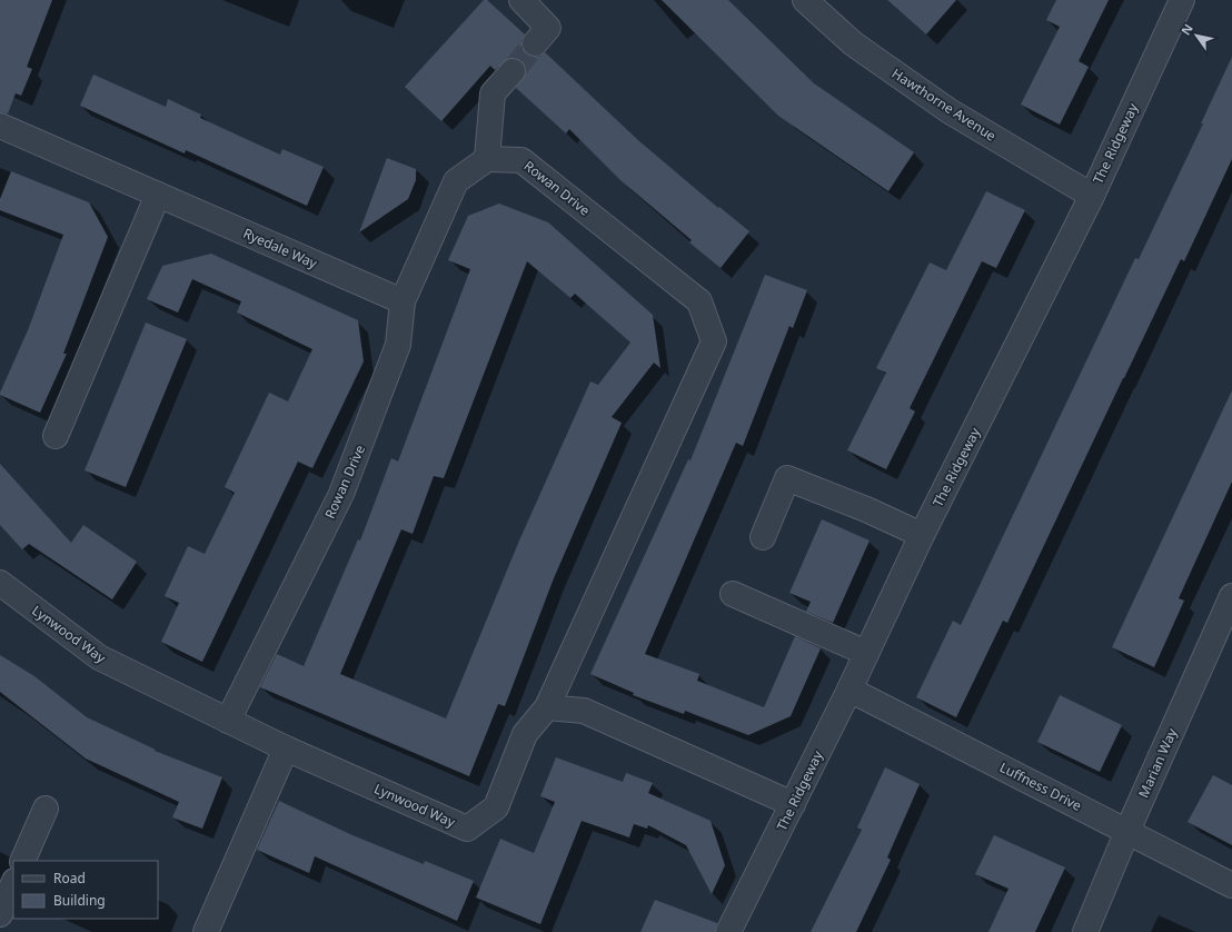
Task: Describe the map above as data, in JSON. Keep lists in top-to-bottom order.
{
  "streets": {
    "street": [
      "Hawthorne Avenue",
      "The Ridgeway",
      "Rowan Drive",
      "Ryedale Way",
      "Lynwood Way",
      "Marian Way",
      "Luffness Drive"
    ]
  },
  "crossings": [
    ["Hawthorne Avenue", "The Ridgeway"],
    ["The Ridgeway", "Luffness Drive"],
    ["Rowan Drive", "Ryedale Way"],
    ["Rowan Drive", "Lynwood Way"],
    ["Marian Way", "Luffness Drive"]
  ],
  "legend": ["Road", "Building"],
  "north": "top left"
}
